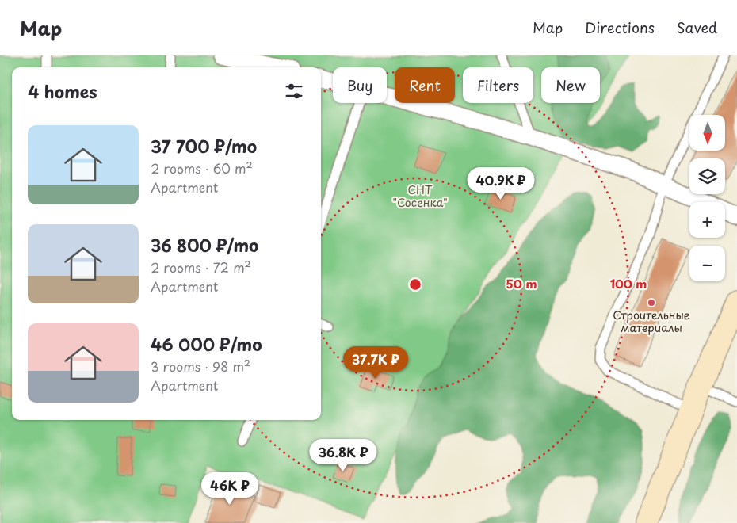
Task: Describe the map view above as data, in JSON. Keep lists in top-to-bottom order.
{
  "parks": ["СНТ \"Сосенка\""],
  "places": ["Строительные материалы"],
  "north": "bottom",
  "page": {
    "header": "Map",
    "nav": ["Map", "Directions", "Saved"],
    "chip": [
      "Buy",
      "Rent",
      "Filters",
      "New"
    ],
    "heading": "4 homes",
    "map_buttons": ["+", "−"],
    "list": [
      {
        "name": "37 700 ₽/mo",
        "note": "2 rooms · 60 m² · Apartment"
      },
      {
        "name": "36 800 ₽/mo",
        "note": "2 rooms · 72 m² · Apartment"
      },
      {
        "name": "46 000 ₽/mo",
        "note": "3 rooms · 98 m² · Apartment"
      }
    ],
    "price": [
      "40.9K ₽",
      "37.7K ₽",
      "36.8K ₽",
      "46K ₽"
    ]
  },
  "rings": ["50 m", "100 m"]
}
